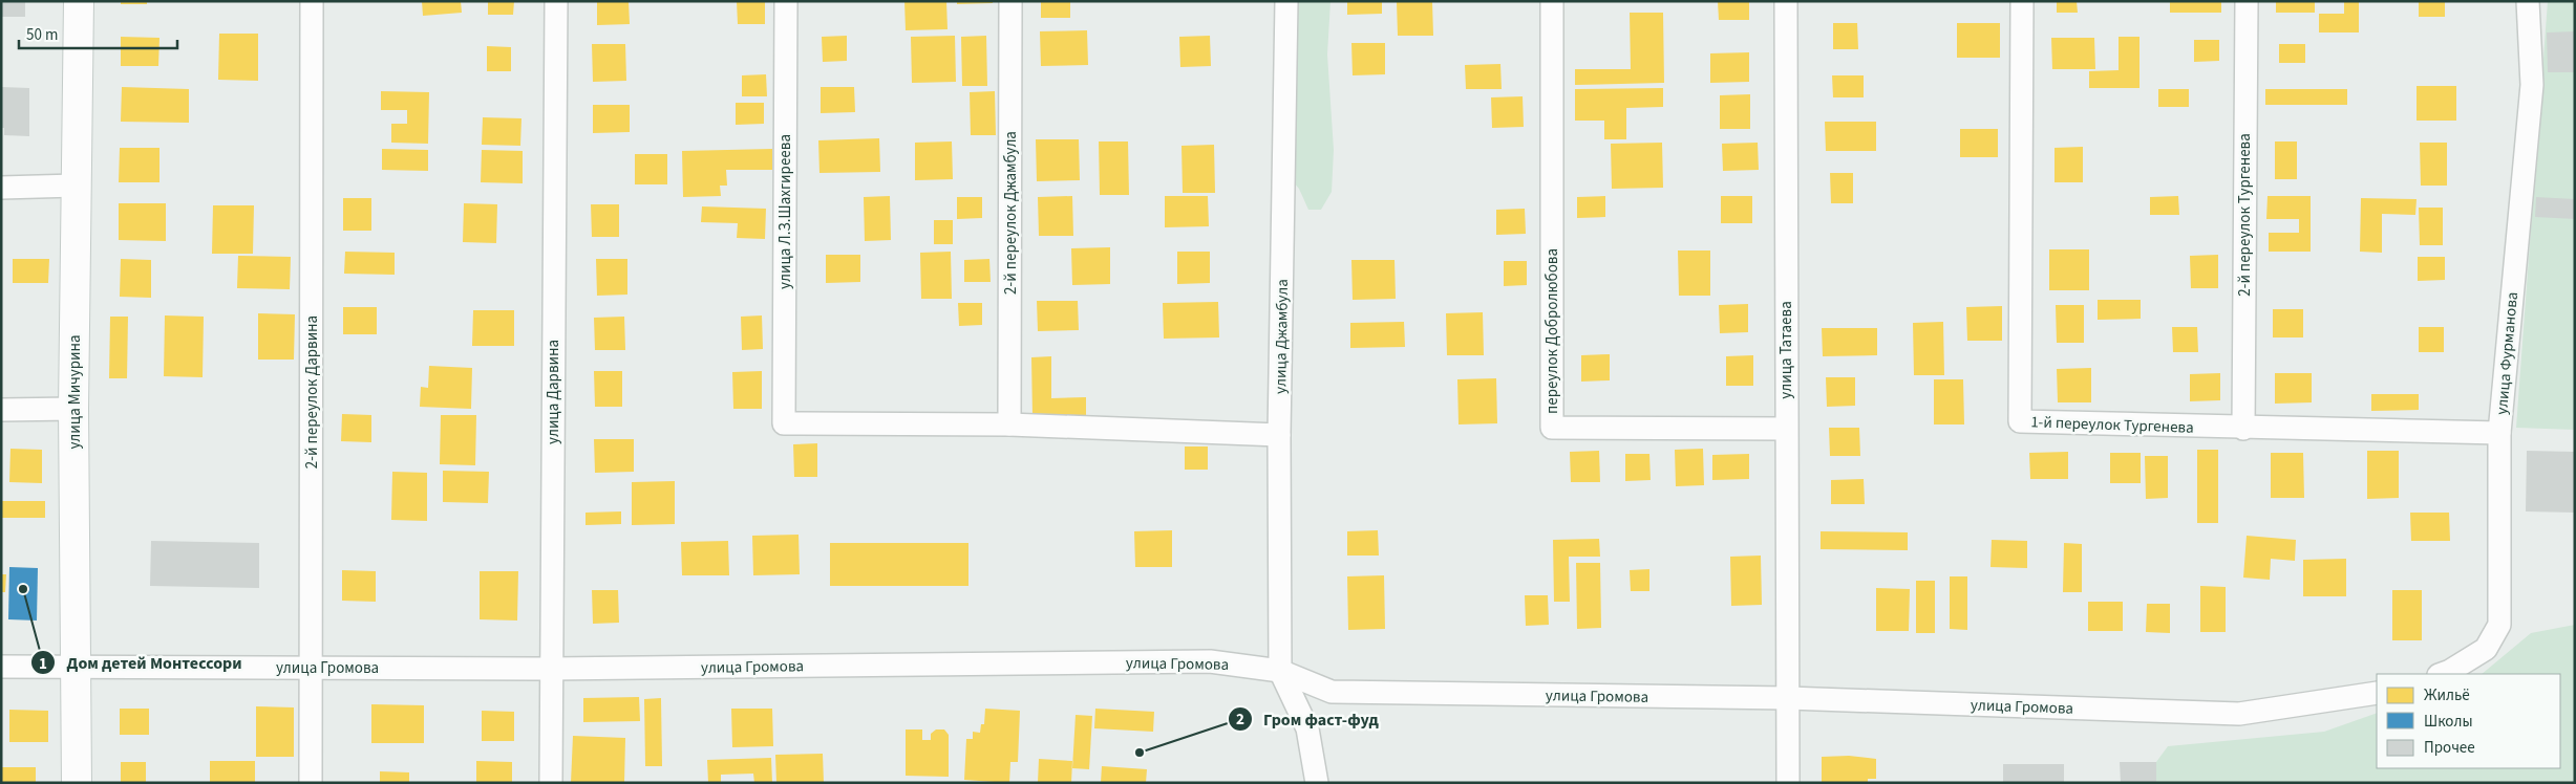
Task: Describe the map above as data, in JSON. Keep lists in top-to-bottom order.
{
  "streets": {
    "street": [
      "улица Л.З.Шахгиреева",
      "2-й переулок Джамбула",
      "2-й переулок Тургенева",
      "переулок Добролюбова",
      "улица Джамбула",
      "улица Татаева",
      "улица Фурманова",
      "улица Мичурина",
      "2-й переулок Дарвина",
      "улица Дарвина",
      "1-й переулок Тургенева",
      "улица Громова"
    ]
  },
  "crossings": [
    ["улица Л.З.Шахгиреева", "2-й переулок Джамбула"],
    ["2-й переулок Тургенева", "1-й переулок Тургенева"],
    ["переулок Добролюбова", "улица Татаева"],
    ["улица Джамбула", "улица Громова"],
    ["улица Татаева", "улица Громова"],
    ["улица Фурманова", "1-й переулок Тургенева"],
    ["улица Мичурина", "улица Громова"],
    ["2-й переулок Дарвина", "улица Громова"],
    ["улица Дарвина", "улица Громова"]
  ],
  "places": ["Дом детей Монтессори", "Гром фаст-фуд"],
  "legend": ["Жильё", "Школы", "Прочее"],
  "scale_bar": "50 m"
}
